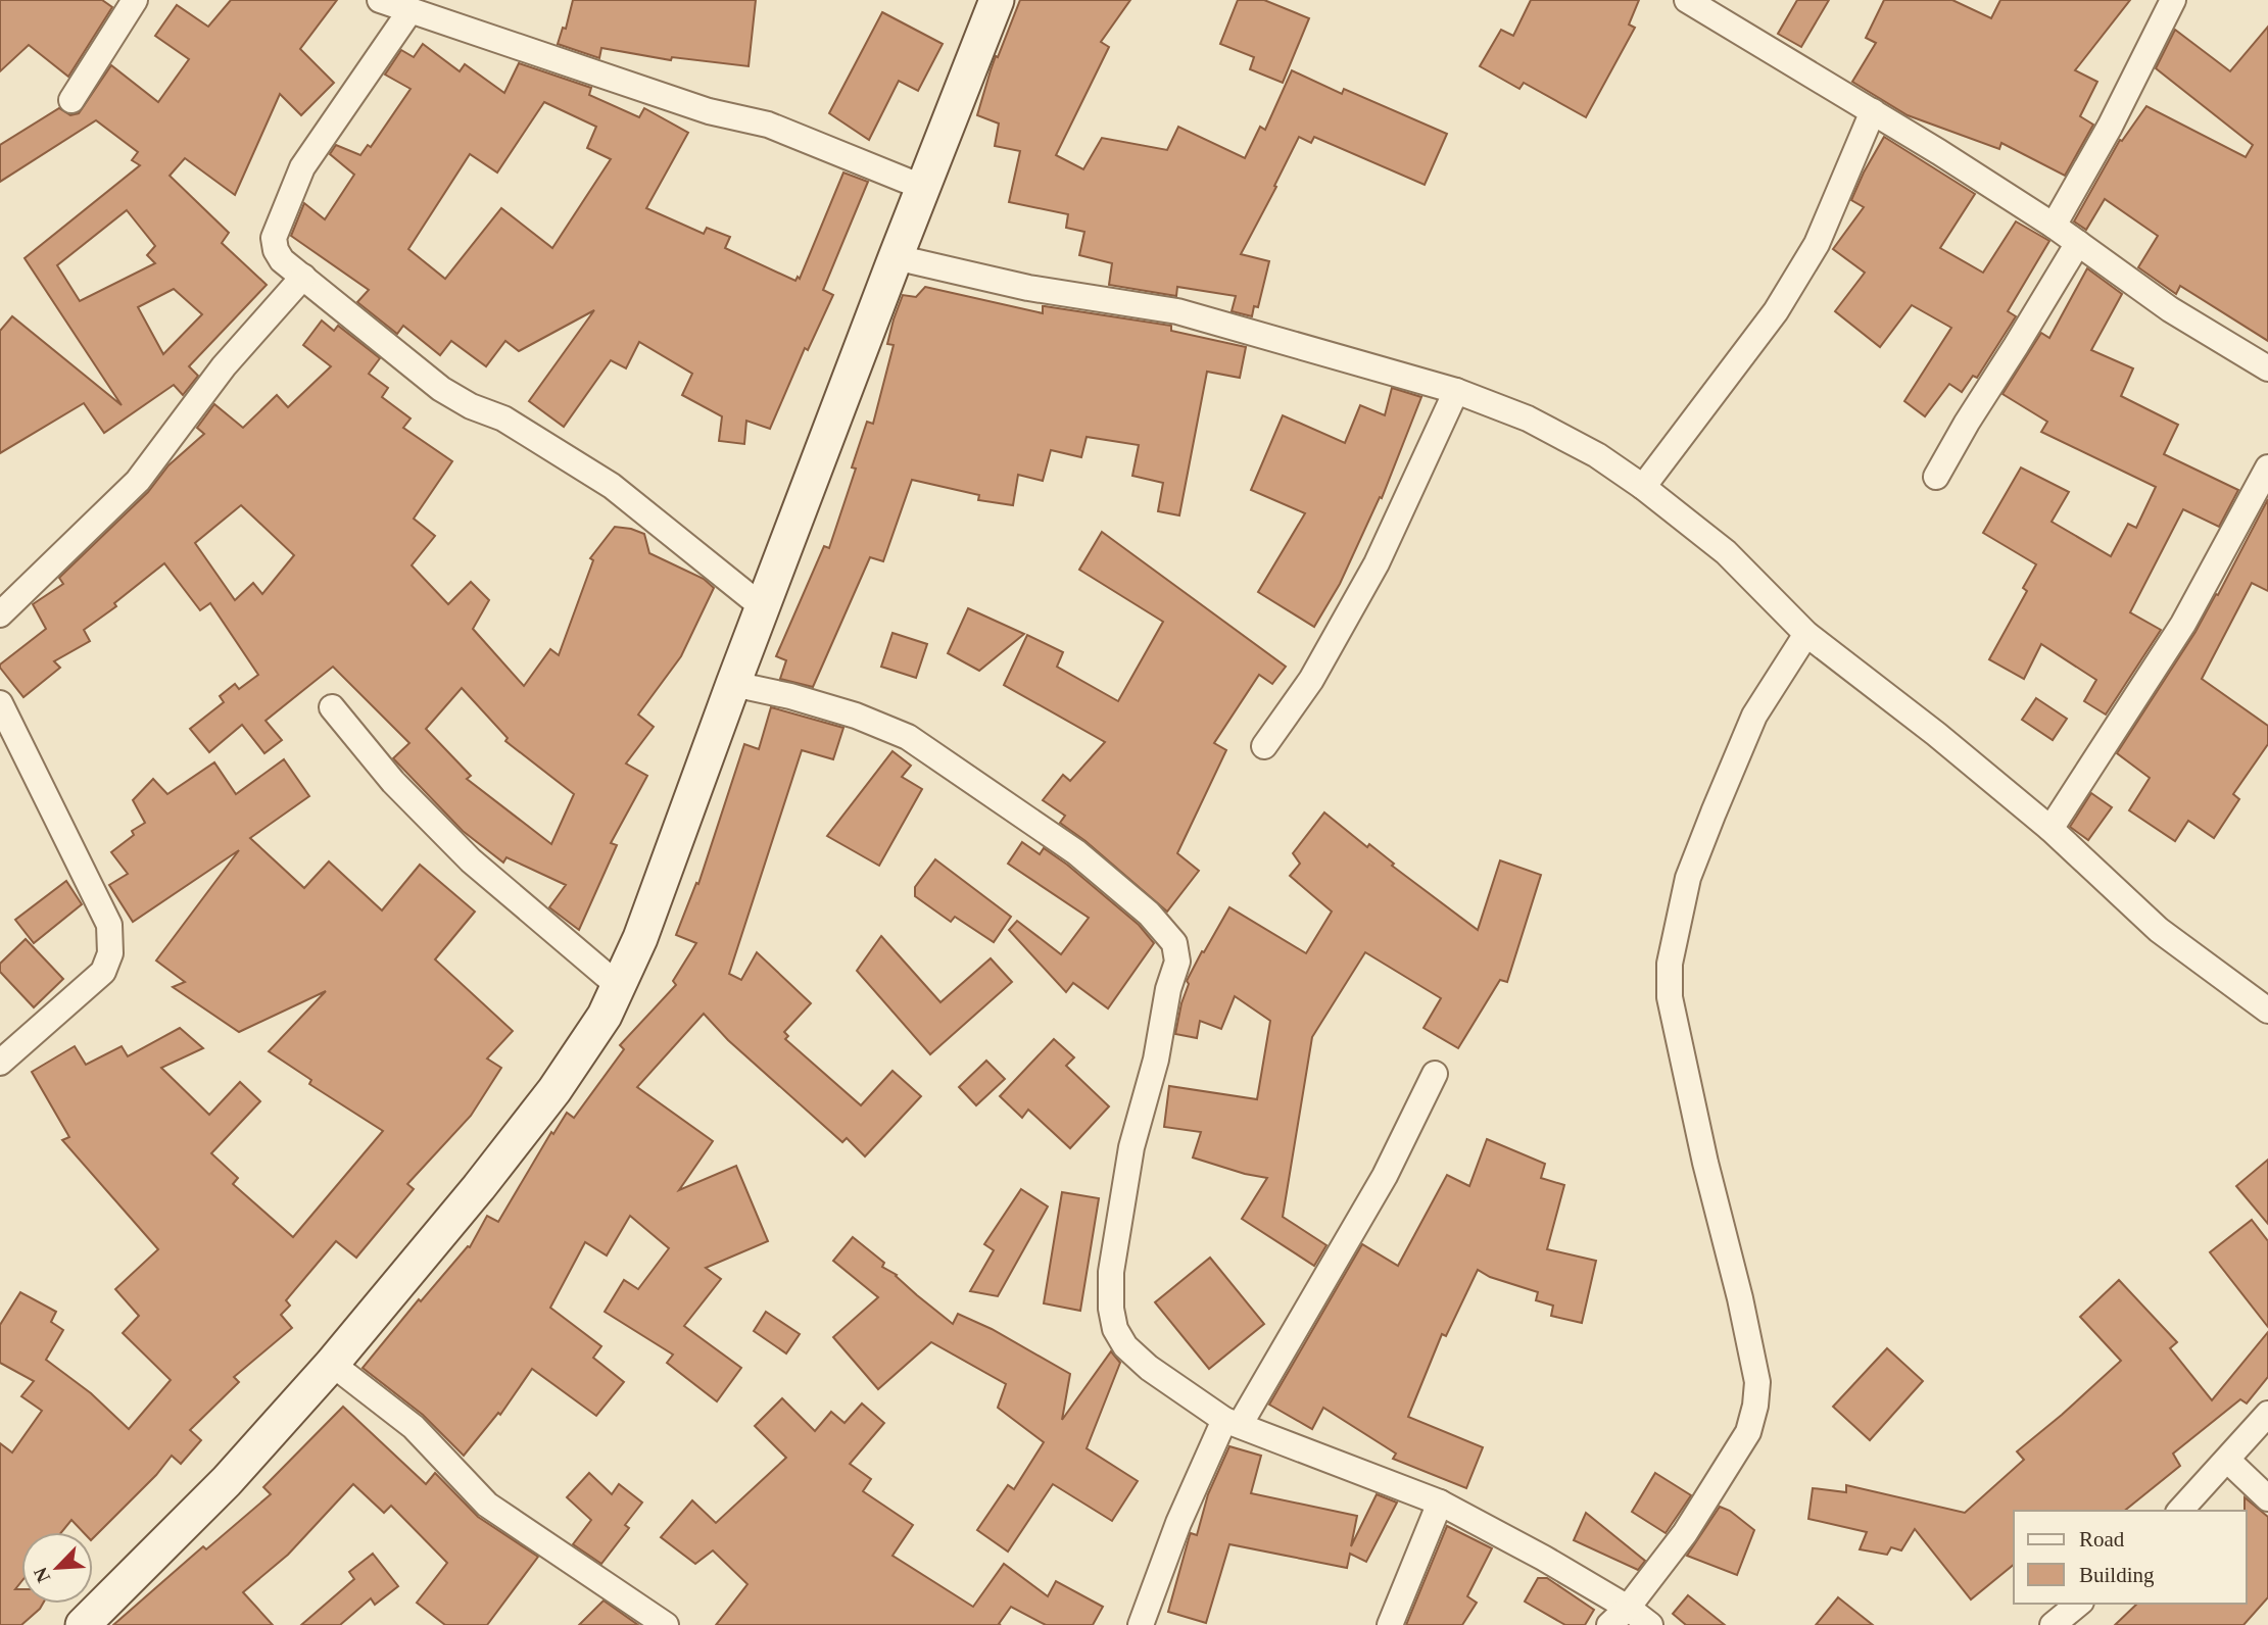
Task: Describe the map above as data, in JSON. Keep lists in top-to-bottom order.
{
  "legend": ["Road", "Building"],
  "north": "bottom left"
}
